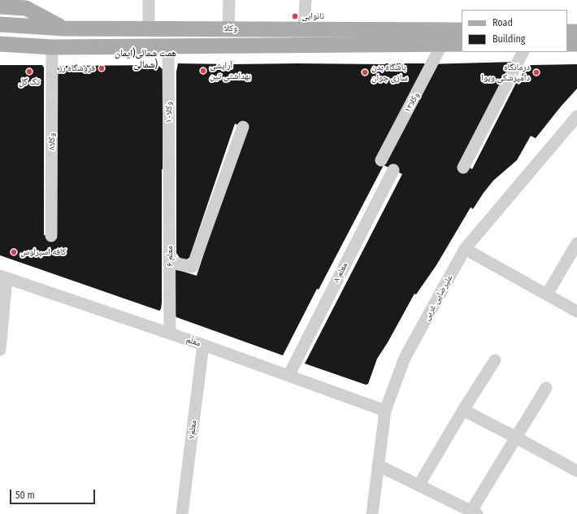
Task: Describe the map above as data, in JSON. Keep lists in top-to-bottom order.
{
  "streets": {
    "main road": ["وکلا"],
    "street": [
      "وکلا۱۲",
      "وکلا۱۰",
      "وکلا۸",
      "۶ معلم",
      "۸ معلم",
      "علیرضایی غربی",
      "معلّم",
      "معلم۷"
    ]
  },
  "crossings": [
    ["وکلا", "وکلا۱۲"],
    ["وکلا", "وکلا۱۰"],
    ["وکلا", "وکلا۸"],
    ["وکلا۱۰", "۶ معلم"],
    ["۶ معلم", "معلّم"],
    ["۸ معلم", "معلّم"],
    ["علیرضایی غربی", "معلّم"],
    ["معلّم", "معلم۷"]
  ],
  "districts": ["همت شمالی(ایمان شمالی)"],
  "places": [
    "نانوایی",
    "فروشگاه رز",
    "آرایشی بهداشتی تین",
    "تک گل",
    "باشگاه بدن سازی جوان",
    "درمانگاه دامپزشکی ویوا",
    "کافه اسپرلوس"
  ],
  "legend": ["Road", "Building"],
  "scale_bar": "50 m"
}
